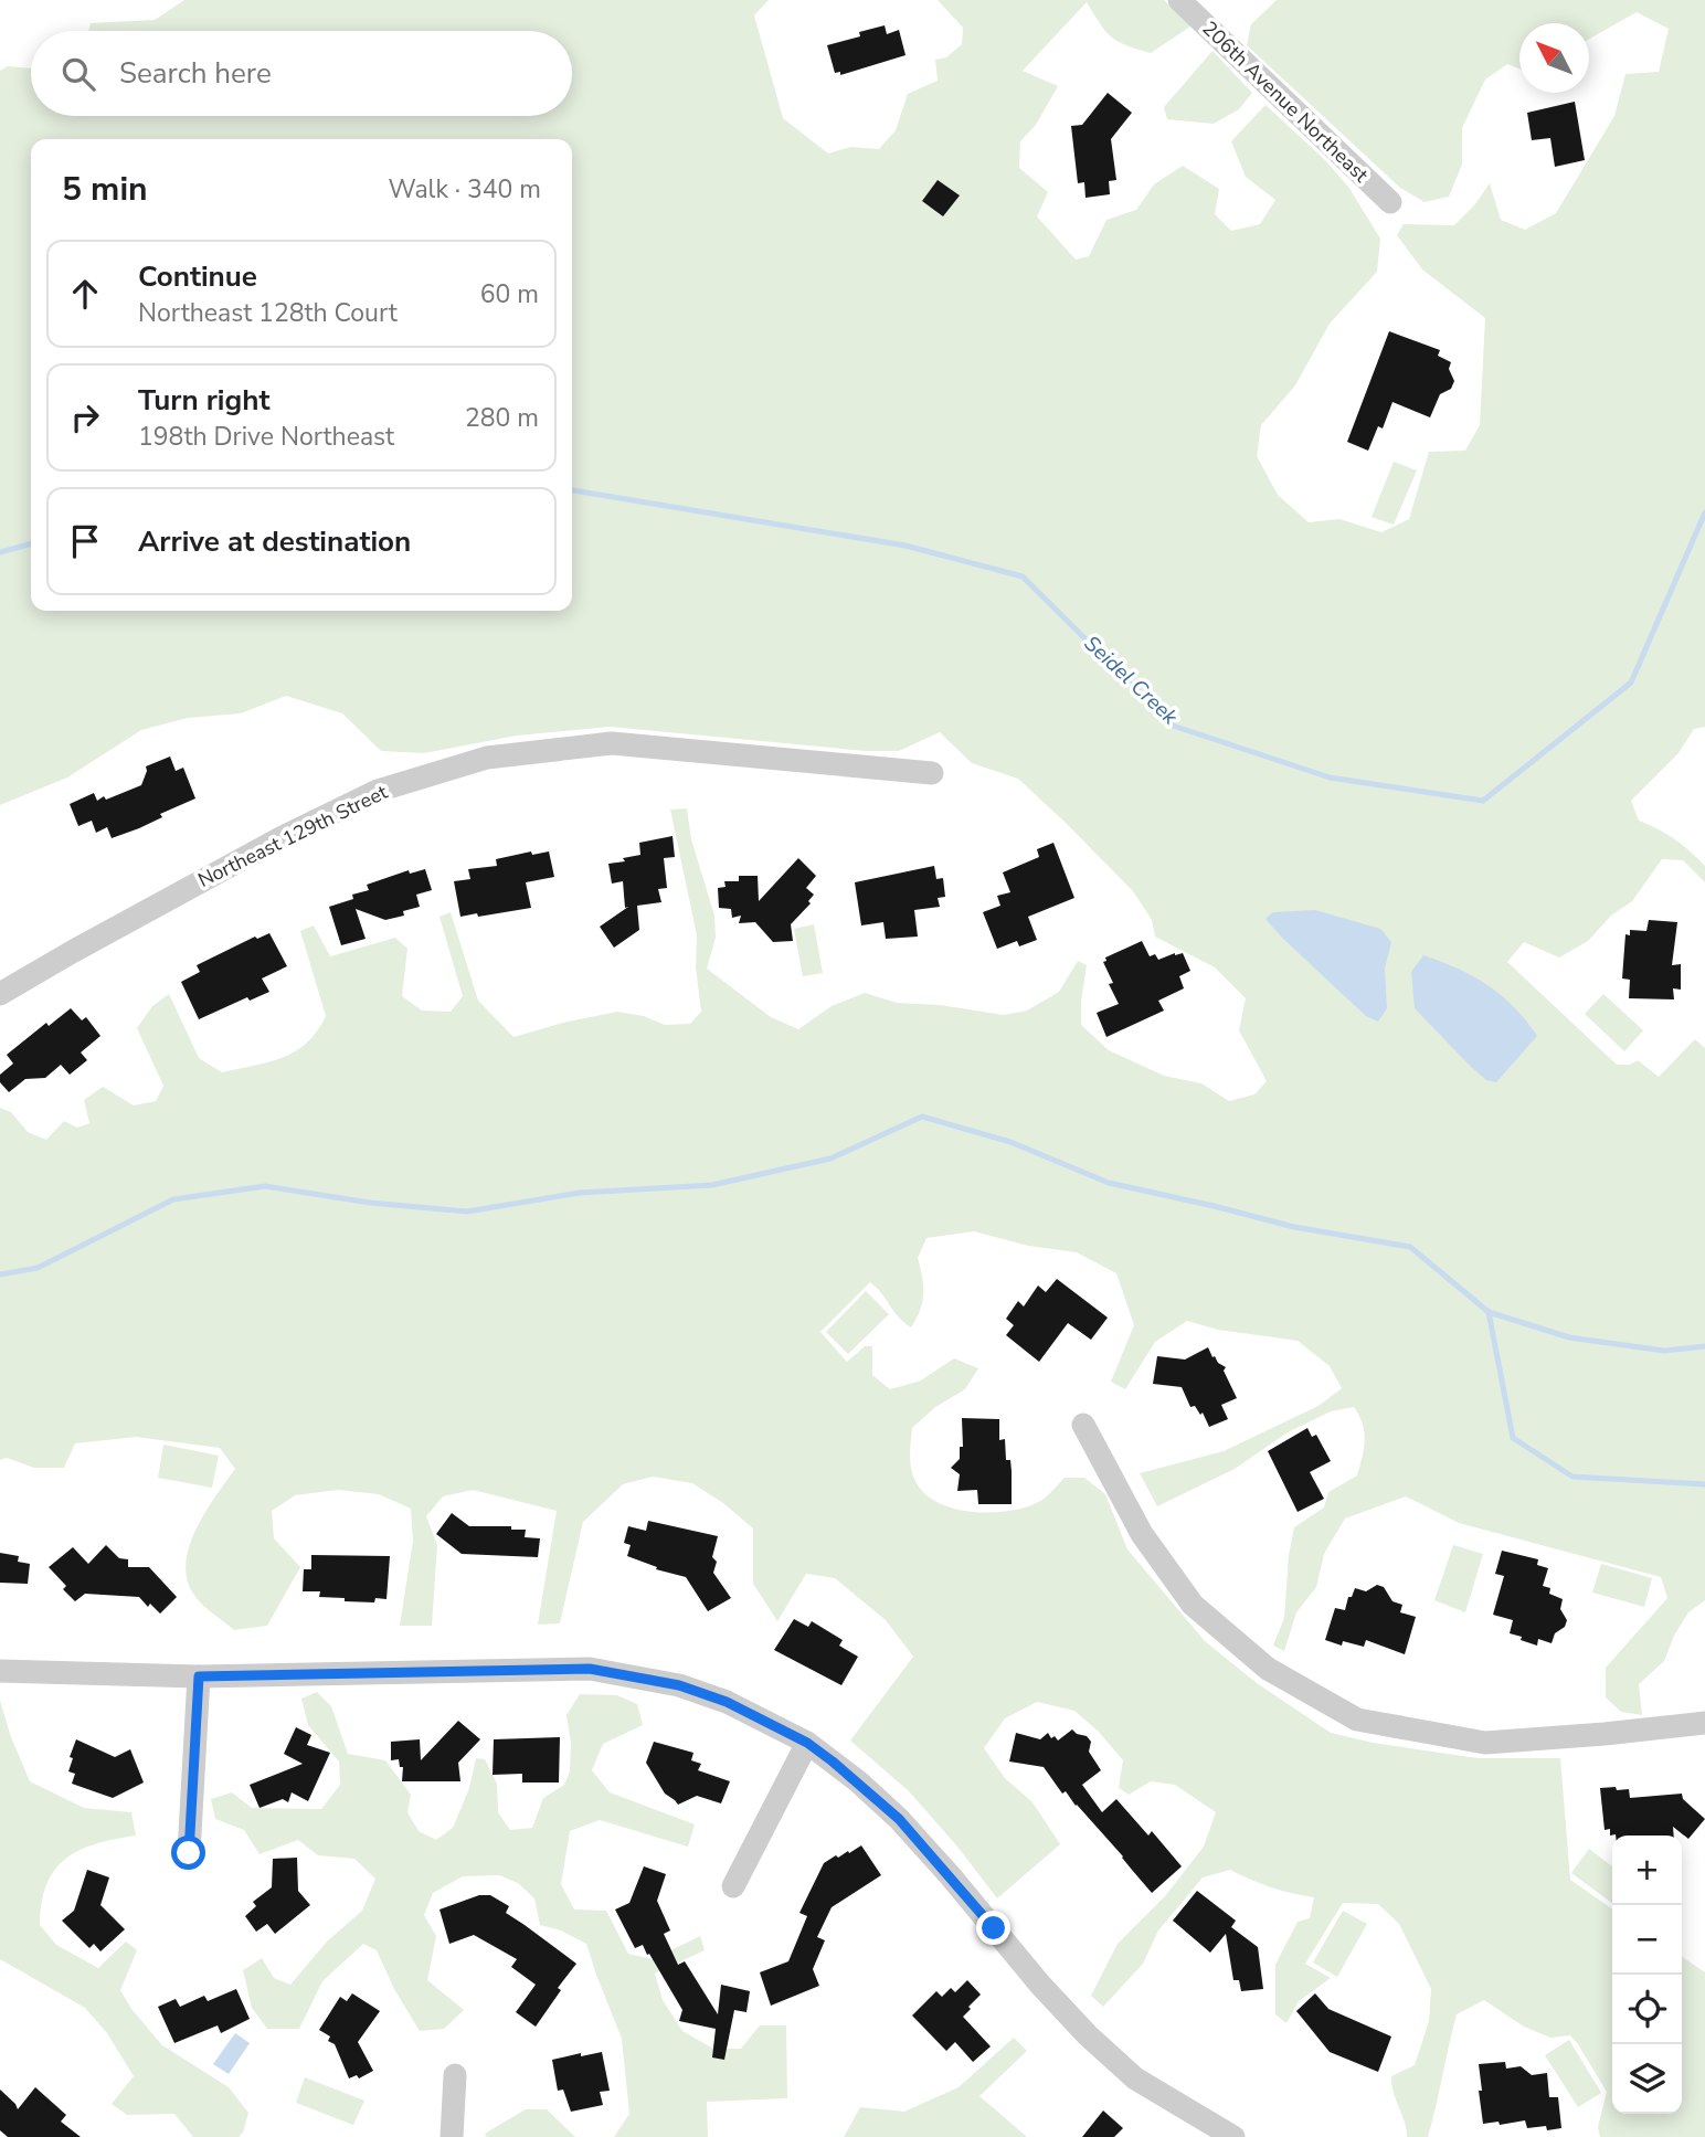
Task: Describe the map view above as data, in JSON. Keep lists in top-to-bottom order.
{
  "streets": {
    "street": ["206th Avenue Northeast", "Northeast 129th Street"]
  },
  "water": ["Seidel Creek"],
  "north": "top left",
  "page": {
    "search": "Search here",
    "heading": ["5 min", "Walk · 340 m"],
    "list": [
      ["Continue", "Northeast 128th Court", "60 m"],
      ["Turn right", "198th Drive Northeast", "280 m"],
      "Arrive at destination"
    ],
    "map_buttons": ["+", "−"]
  }
}
